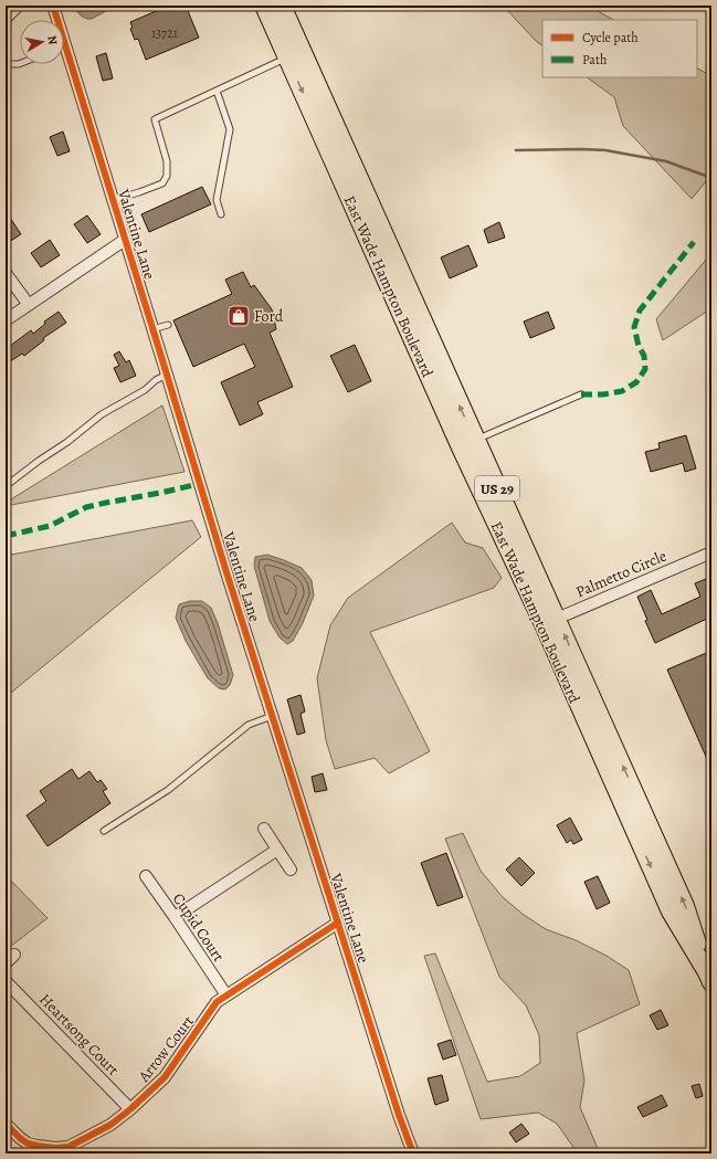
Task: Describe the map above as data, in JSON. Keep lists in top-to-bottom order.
{
  "streets": {
    "main road": ["East Wade Hampton Boulevard", "US 29"],
    "street": [
      "Valentine Lane",
      "Palmetto Circle",
      "Cupid Court",
      "Heartsong Court",
      "Arrow Court"
    ]
  },
  "crossings": [
    ["Valentine Lane", "Arrow Court"],
    ["East Wade Hampton Boulevard", "Palmetto Circle"],
    ["Cupid Court", "Arrow Court"],
    ["Heartsong Court", "Arrow Court"]
  ],
  "places": {
    "shop": ["Ford"]
  },
  "house_numbers": ["13721"],
  "legend": ["Cycle path", "Path"],
  "north": "right"
}
